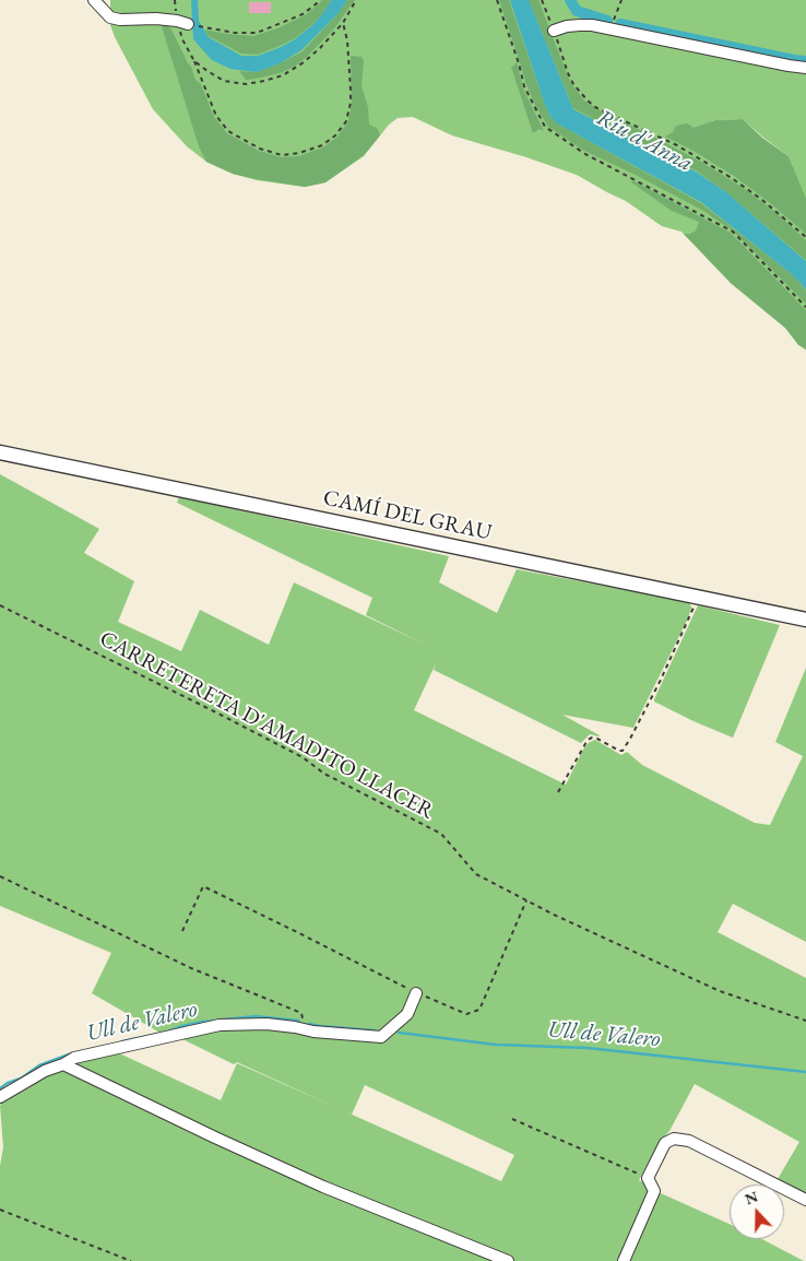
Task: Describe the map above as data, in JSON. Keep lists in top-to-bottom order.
{
  "streets": {
    "street": ["CAMÍ DEL GRAU"],
    "path": ["CARRETERETA D'AMADITO LLACER"]
  },
  "water": ["Riu d'Anna", "Ull de Valero"],
  "north": "top"
}
